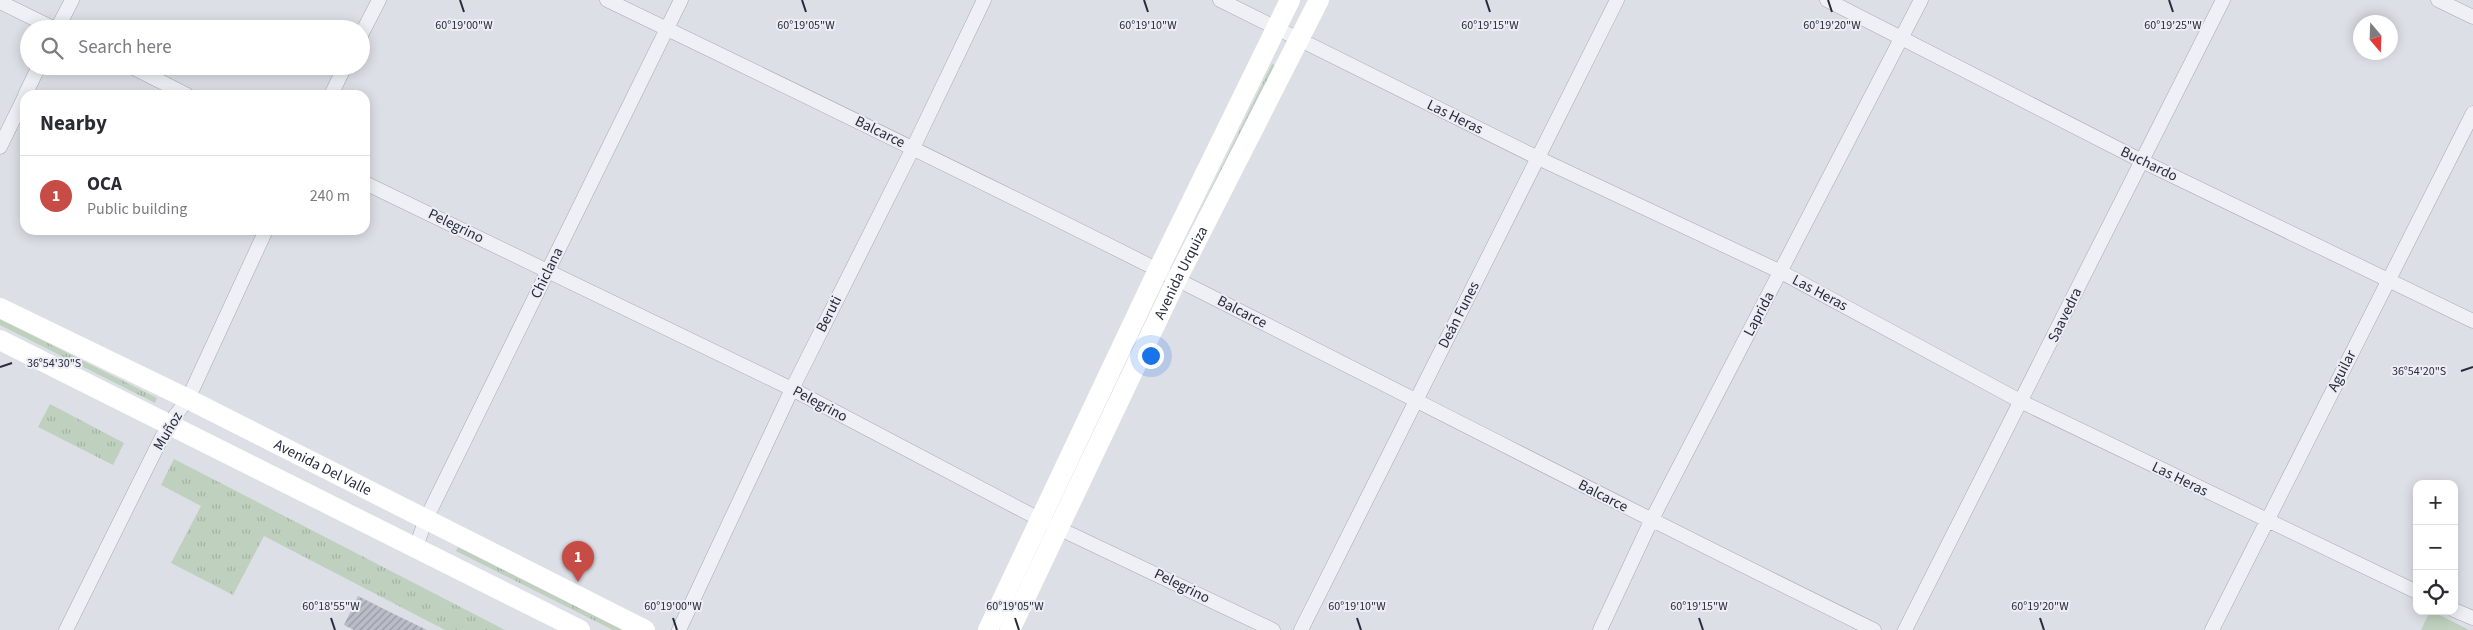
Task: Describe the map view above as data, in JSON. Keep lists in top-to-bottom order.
{
  "streets": {
    "main road": ["Avenida Urquiza", "Avenida Del Valle"],
    "street": [
      "Las Heras",
      "Balcarce",
      "Buchardo",
      "Pelegrino",
      "Chiclana",
      "Beruti",
      "Laprida",
      "Deán Funes",
      "Saavedra",
      "Aguilar",
      "Muñoz"
    ]
  },
  "crossings": [
    ["Las Heras", "Avenida Urquiza"],
    ["Las Heras", "Laprida"],
    ["Las Heras", "Deán Funes"],
    ["Las Heras", "Saavedra"],
    ["Las Heras", "Aguilar"],
    ["Balcarce", "Chiclana"],
    ["Balcarce", "Avenida Urquiza"],
    ["Balcarce", "Beruti"],
    ["Balcarce", "Laprida"],
    ["Balcarce", "Deán Funes"],
    ["Buchardo", "Laprida"],
    ["Buchardo", "Saavedra"],
    ["Buchardo", "Aguilar"],
    ["Pelegrino", "Chiclana"],
    ["Pelegrino", "Avenida Urquiza"],
    ["Pelegrino", "Beruti"],
    ["Chiclana", "Avenida Del Valle"],
    ["Muñoz", "Avenida Del Valle"]
  ],
  "north": "bottom",
  "page": {
    "search": "Search here",
    "heading": "Nearby",
    "list": [
      {
        "mark": "1",
        "name": "OCA",
        "note": "Public building",
        "value": "240 m"
      }
    ],
    "map_buttons": ["+", "−"],
    "pins": "1"
  },
  "coordinates": [
    "60°19'00\"W",
    "60°19'05\"W",
    "60°19'10\"W",
    "60°19'15\"W",
    "60°19'20\"W",
    "60°19'25\"W",
    "36°54'30\"S",
    "36°54'20\"S",
    "60°18'55\"W"
  ]
}
